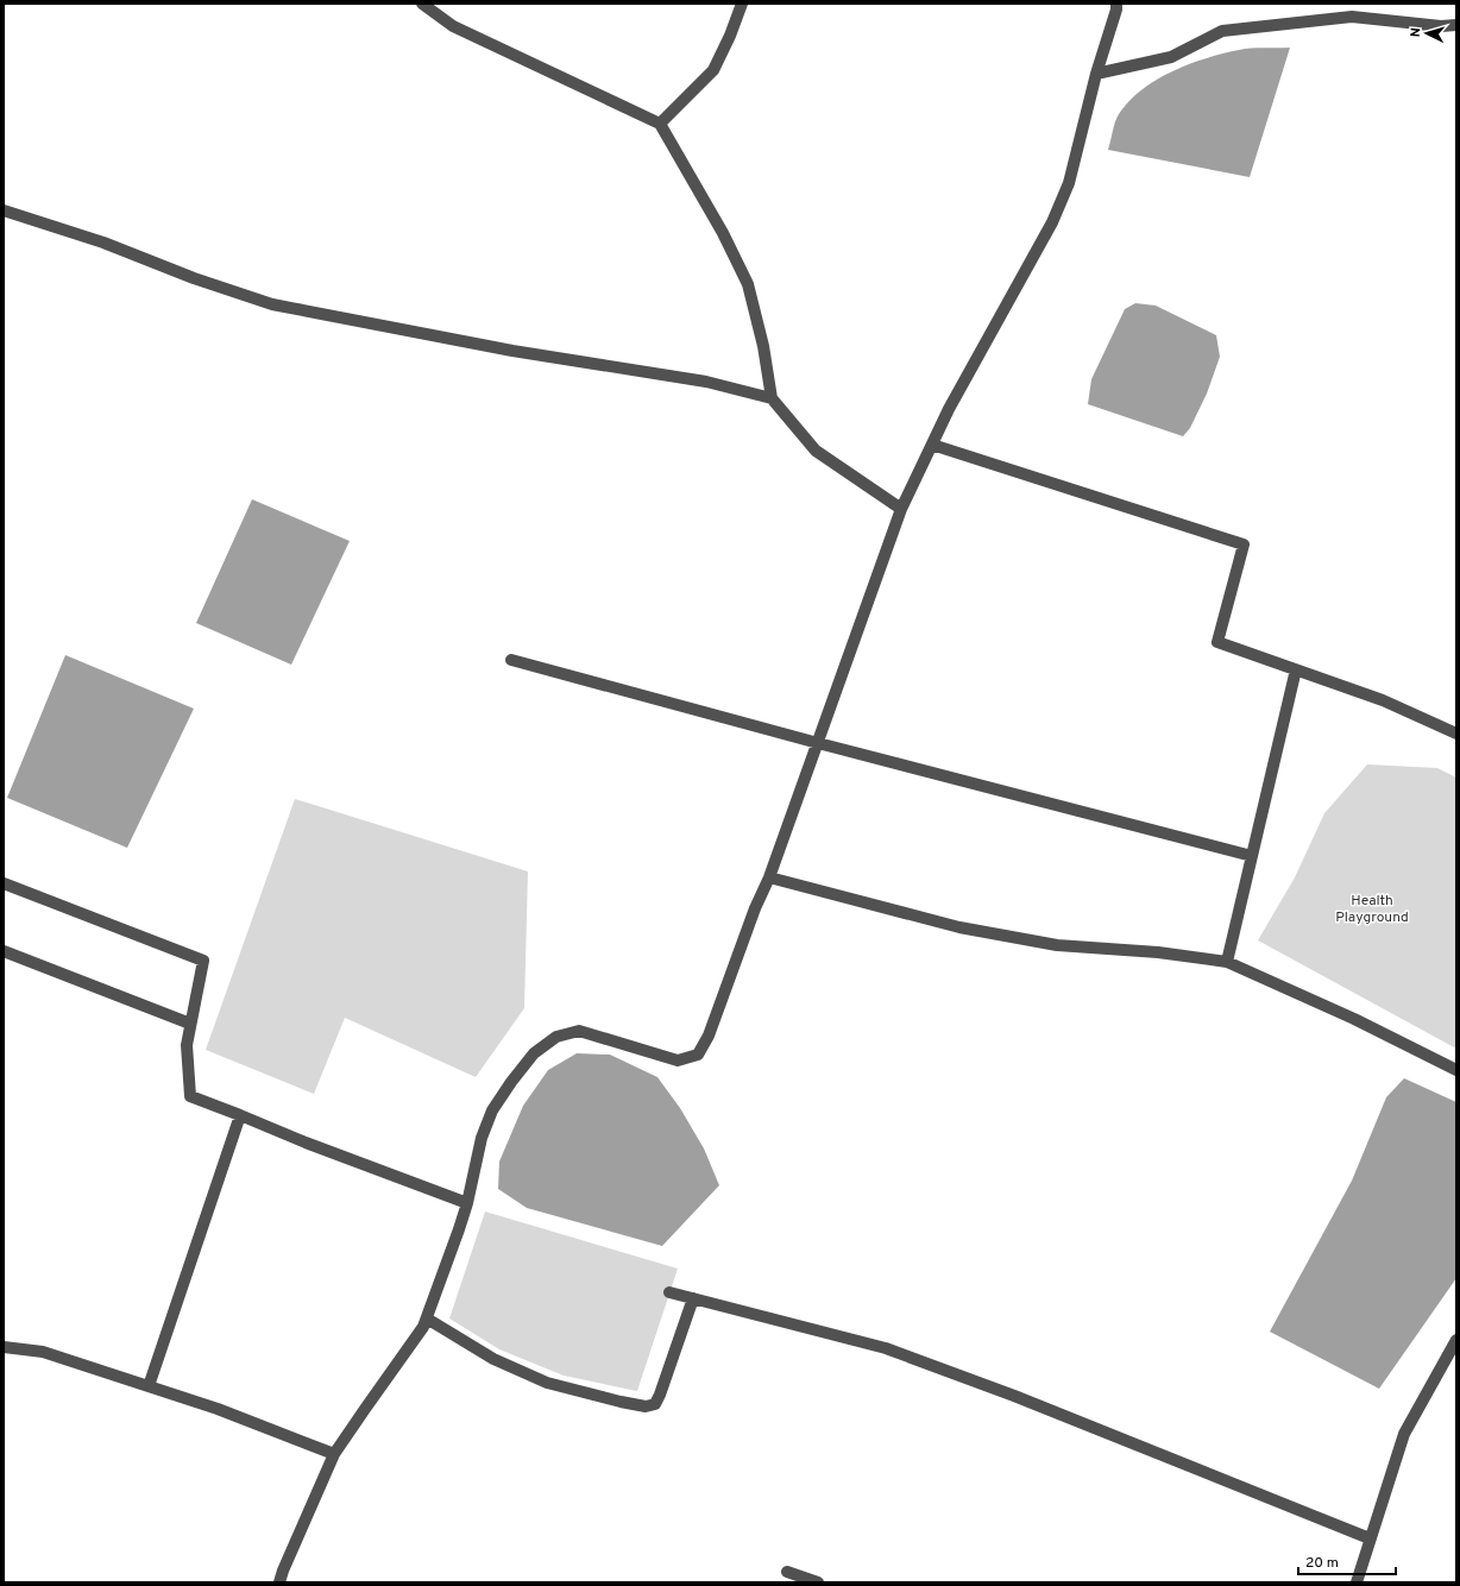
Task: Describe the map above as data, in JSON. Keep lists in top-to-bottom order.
{
  "parks": ["Health Playground"],
  "scale_bar": "20 m",
  "north": "left"
}
